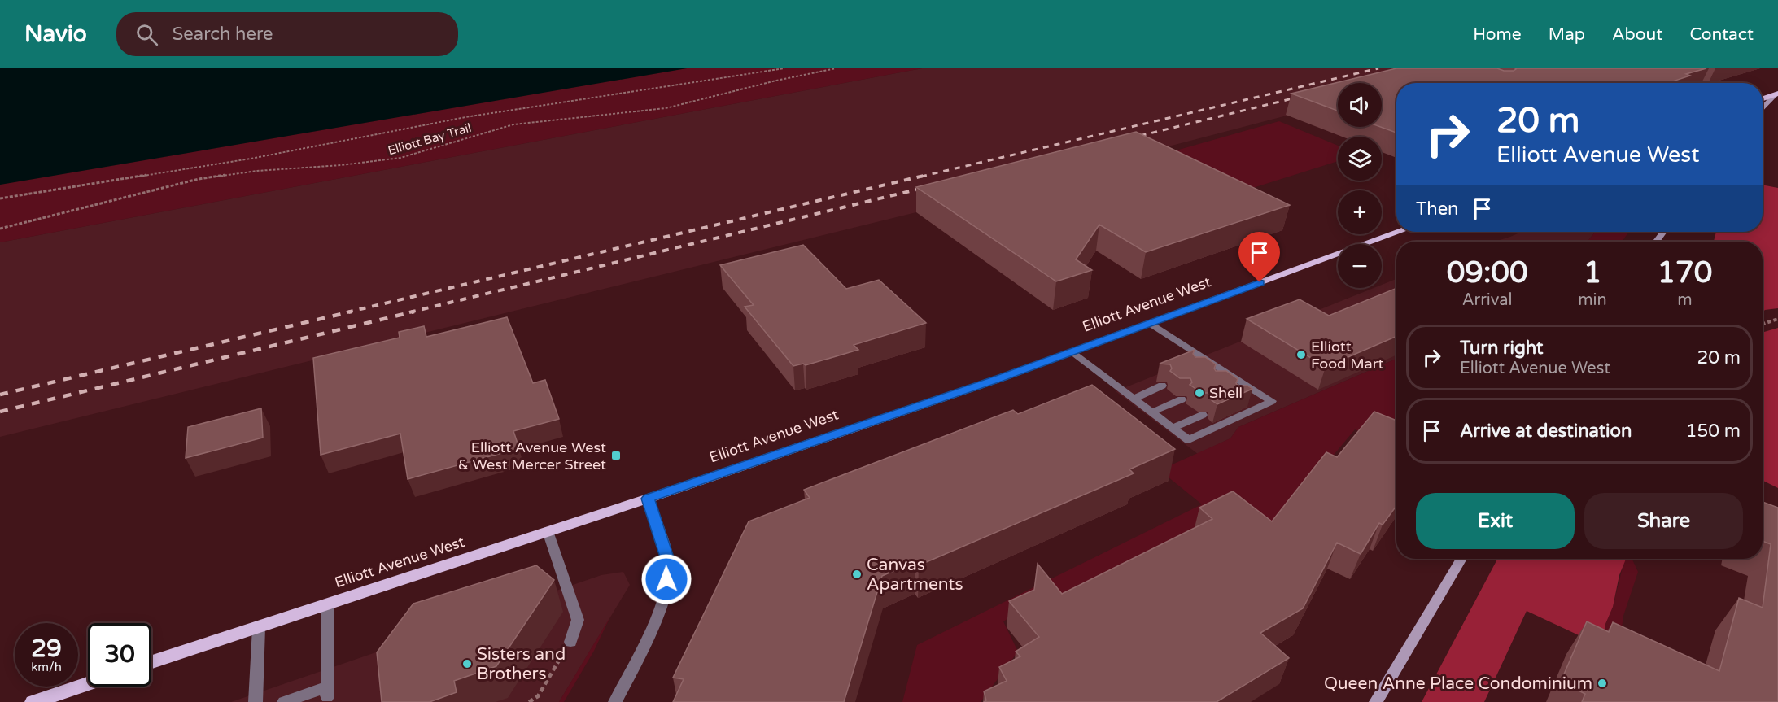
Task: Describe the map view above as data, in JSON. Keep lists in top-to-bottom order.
{
  "streets": {
    "main road": ["Elliott Avenue West"],
    "path": ["Elliott Bay Trail"]
  },
  "places": {
    "other": [
      "Elliott Food Mart",
      "Shell",
      "Canvas Apartments",
      "Sisters and Brothers",
      "Queen Anne Place Condominium"
    ],
    "transit": ["Elliott Avenue West & West Mercer Street"]
  },
  "page": {
    "header": "Navio",
    "search": "Search here",
    "nav": [
      "Home",
      "Map",
      "About",
      "Contact"
    ],
    "map_buttons": ["+", "−"],
    "turn": ["20 m", "Elliott Avenue West"],
    "then": "Then",
    "eta": [
      "09:00",
      "Arrival",
      "1",
      "min",
      "170",
      "m"
    ],
    "list": [
      {
        "name": "Turn right",
        "note": "Elliott Avenue West",
        "value": "20 m"
      },
      {
        "name": "Arrive at destination",
        "value": "150 m"
      }
    ],
    "buttons": ["Exit", "Share"],
    "speed": "29 km/h",
    "limit": "30"
  }
}
